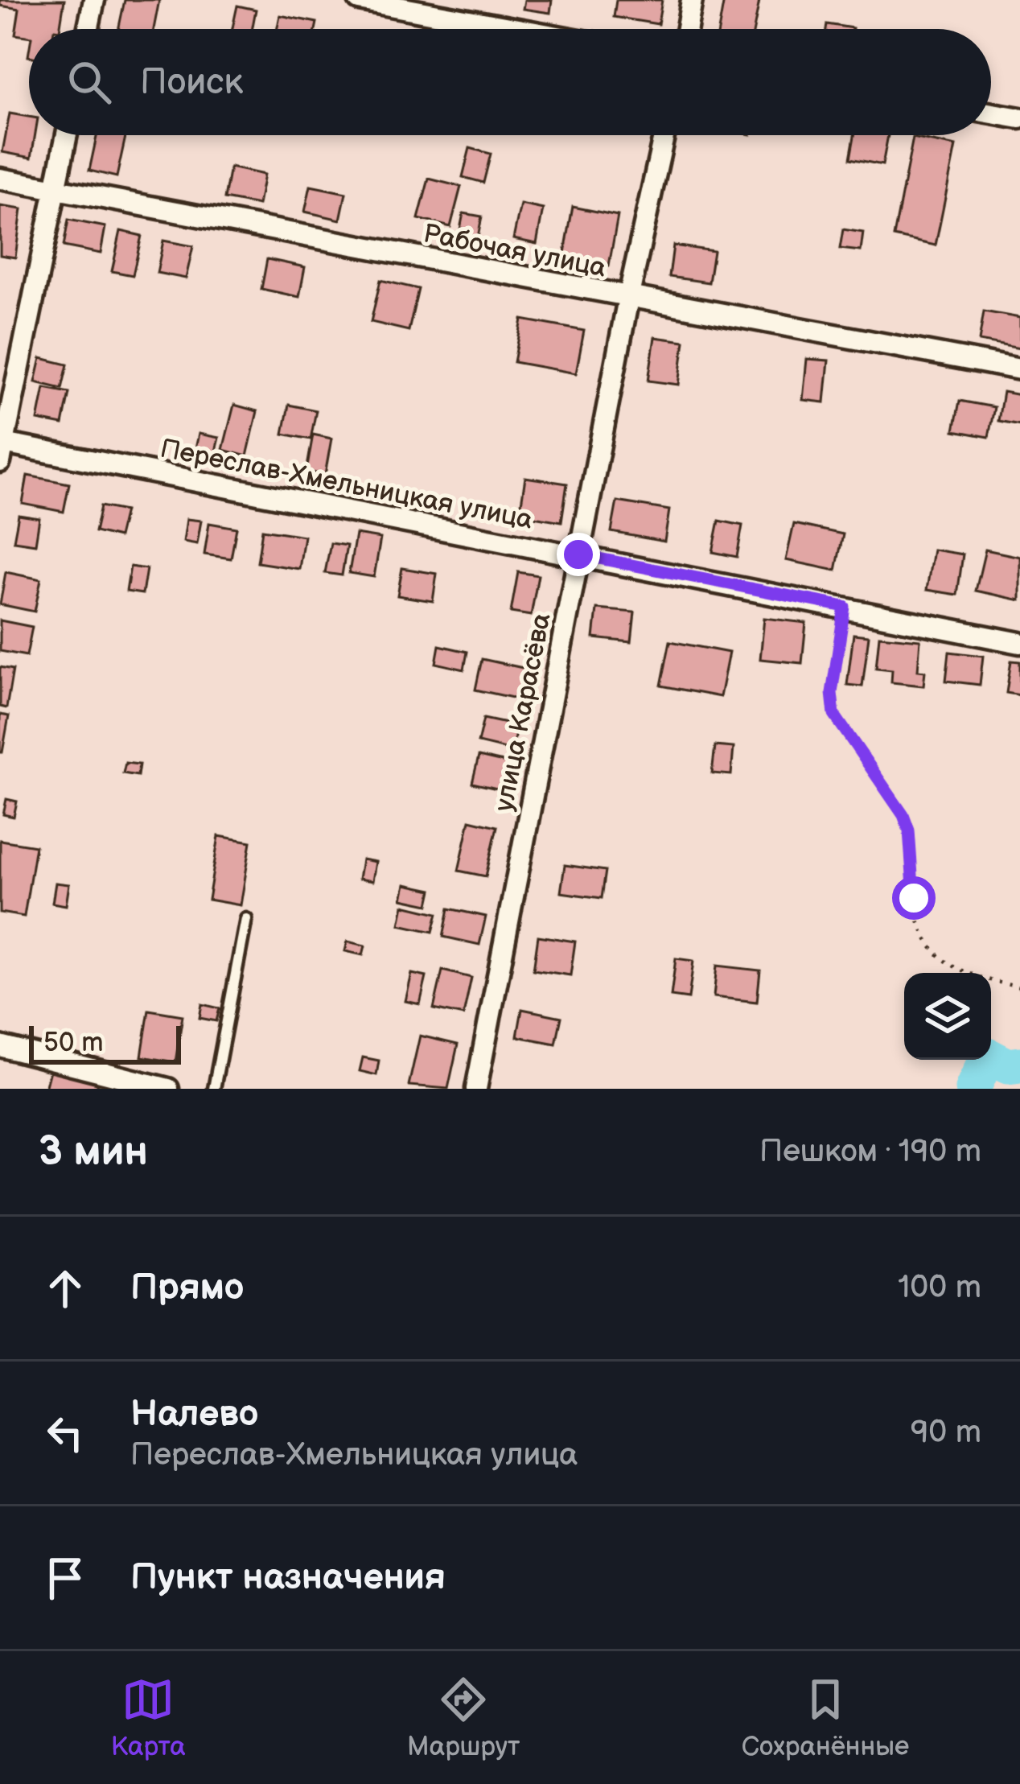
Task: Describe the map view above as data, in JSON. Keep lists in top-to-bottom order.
{
  "streets": {
    "street": ["Рабочая улица", "Переслав-Хмельницкая улица", "улица Карасёва"]
  },
  "crossings": [
    ["Рабочая улица", "улица Карасёва"],
    ["Переслав-Хмельницкая улица", "улица Карасёва"]
  ],
  "scale_bar": "50 m",
  "page": {
    "search": "Поиск",
    "scale": "50 m",
    "heading": ["3 мин", "Пешком · 190 m"],
    "list": [
      ["Прямо", "100 m"],
      ["Налево", "Переслав-Хмельницкая улица", "90 m"],
      "Пункт назначения"
    ],
    "nav": ["Карта", "Маршрут", "Сохранённые"]
  }
}
